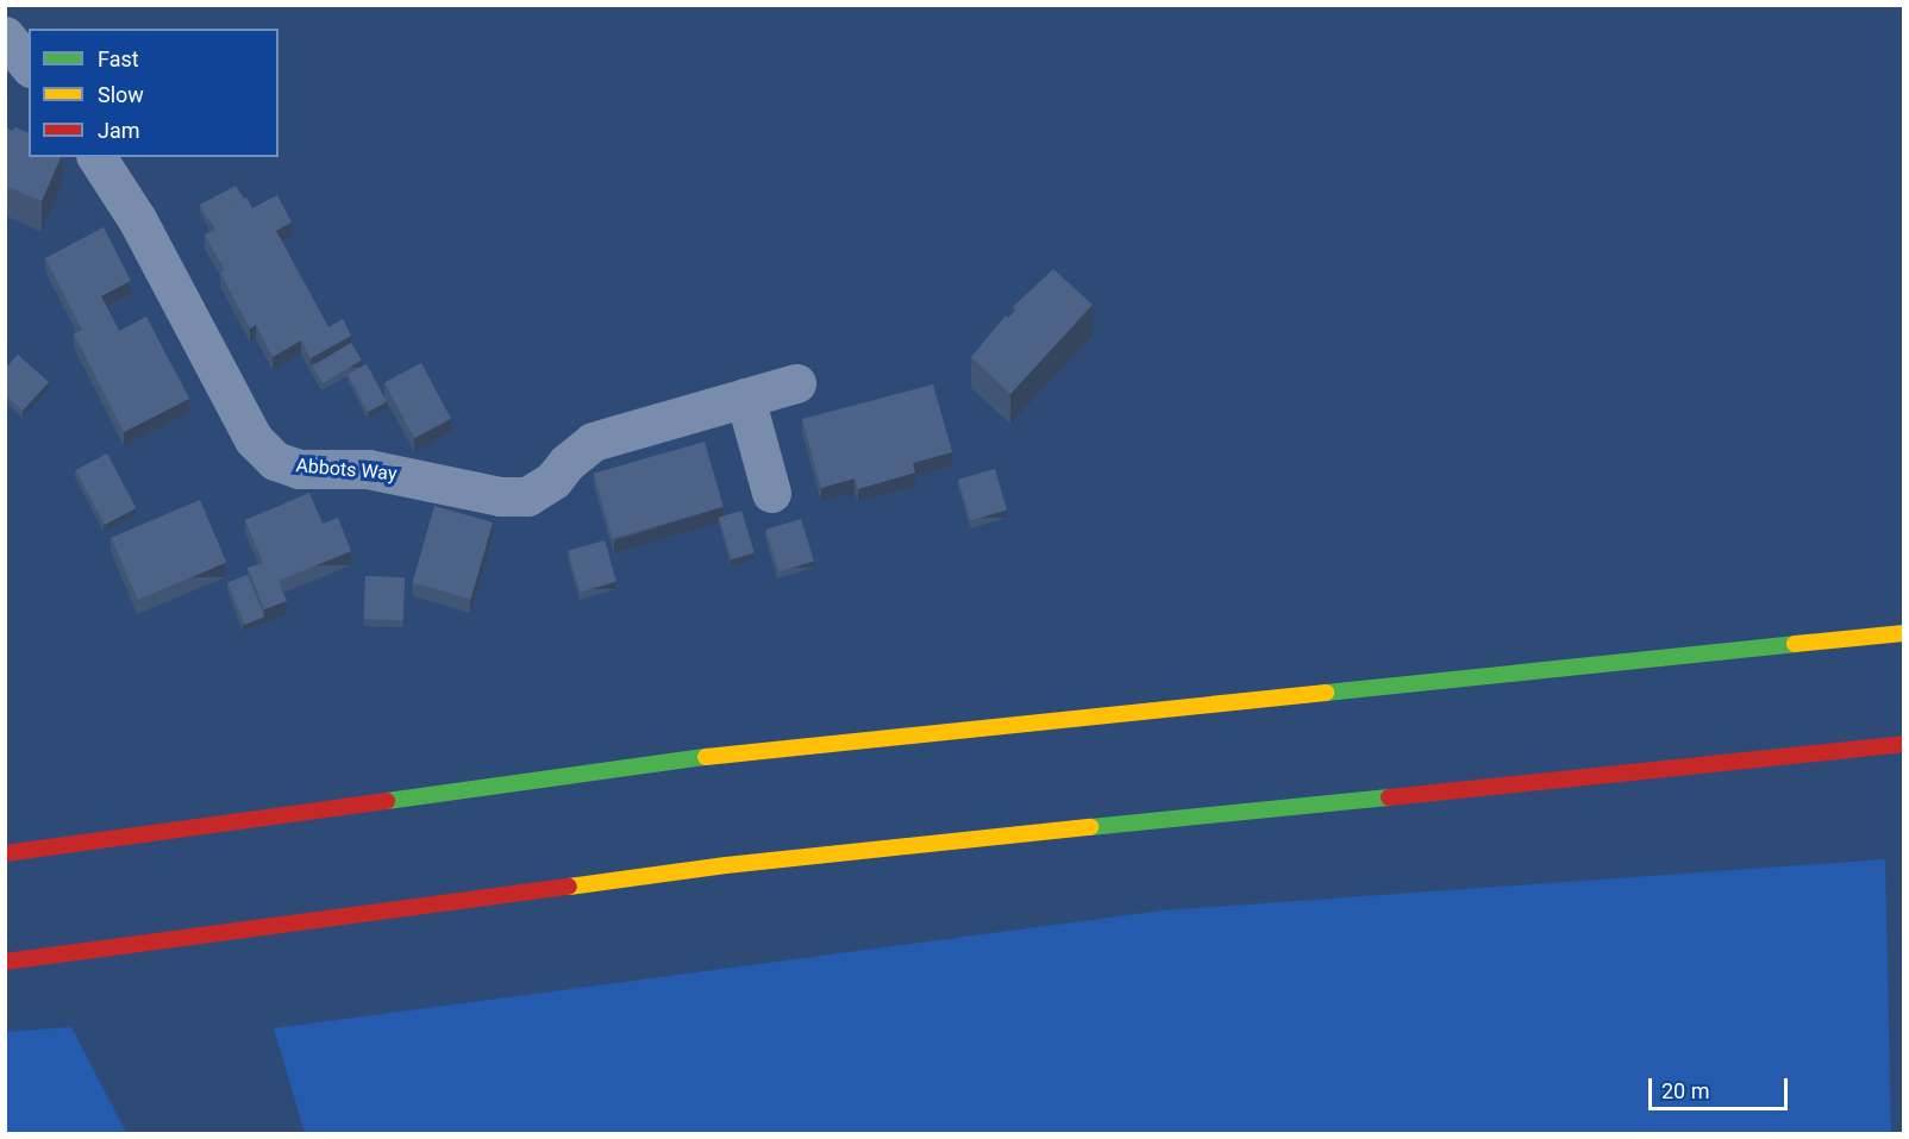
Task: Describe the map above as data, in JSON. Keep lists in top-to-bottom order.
{
  "streets": {
    "street": ["Abbots Way"]
  },
  "legend": ["Fast", "Slow", "Jam"],
  "scale_bar": "20 m"
}
